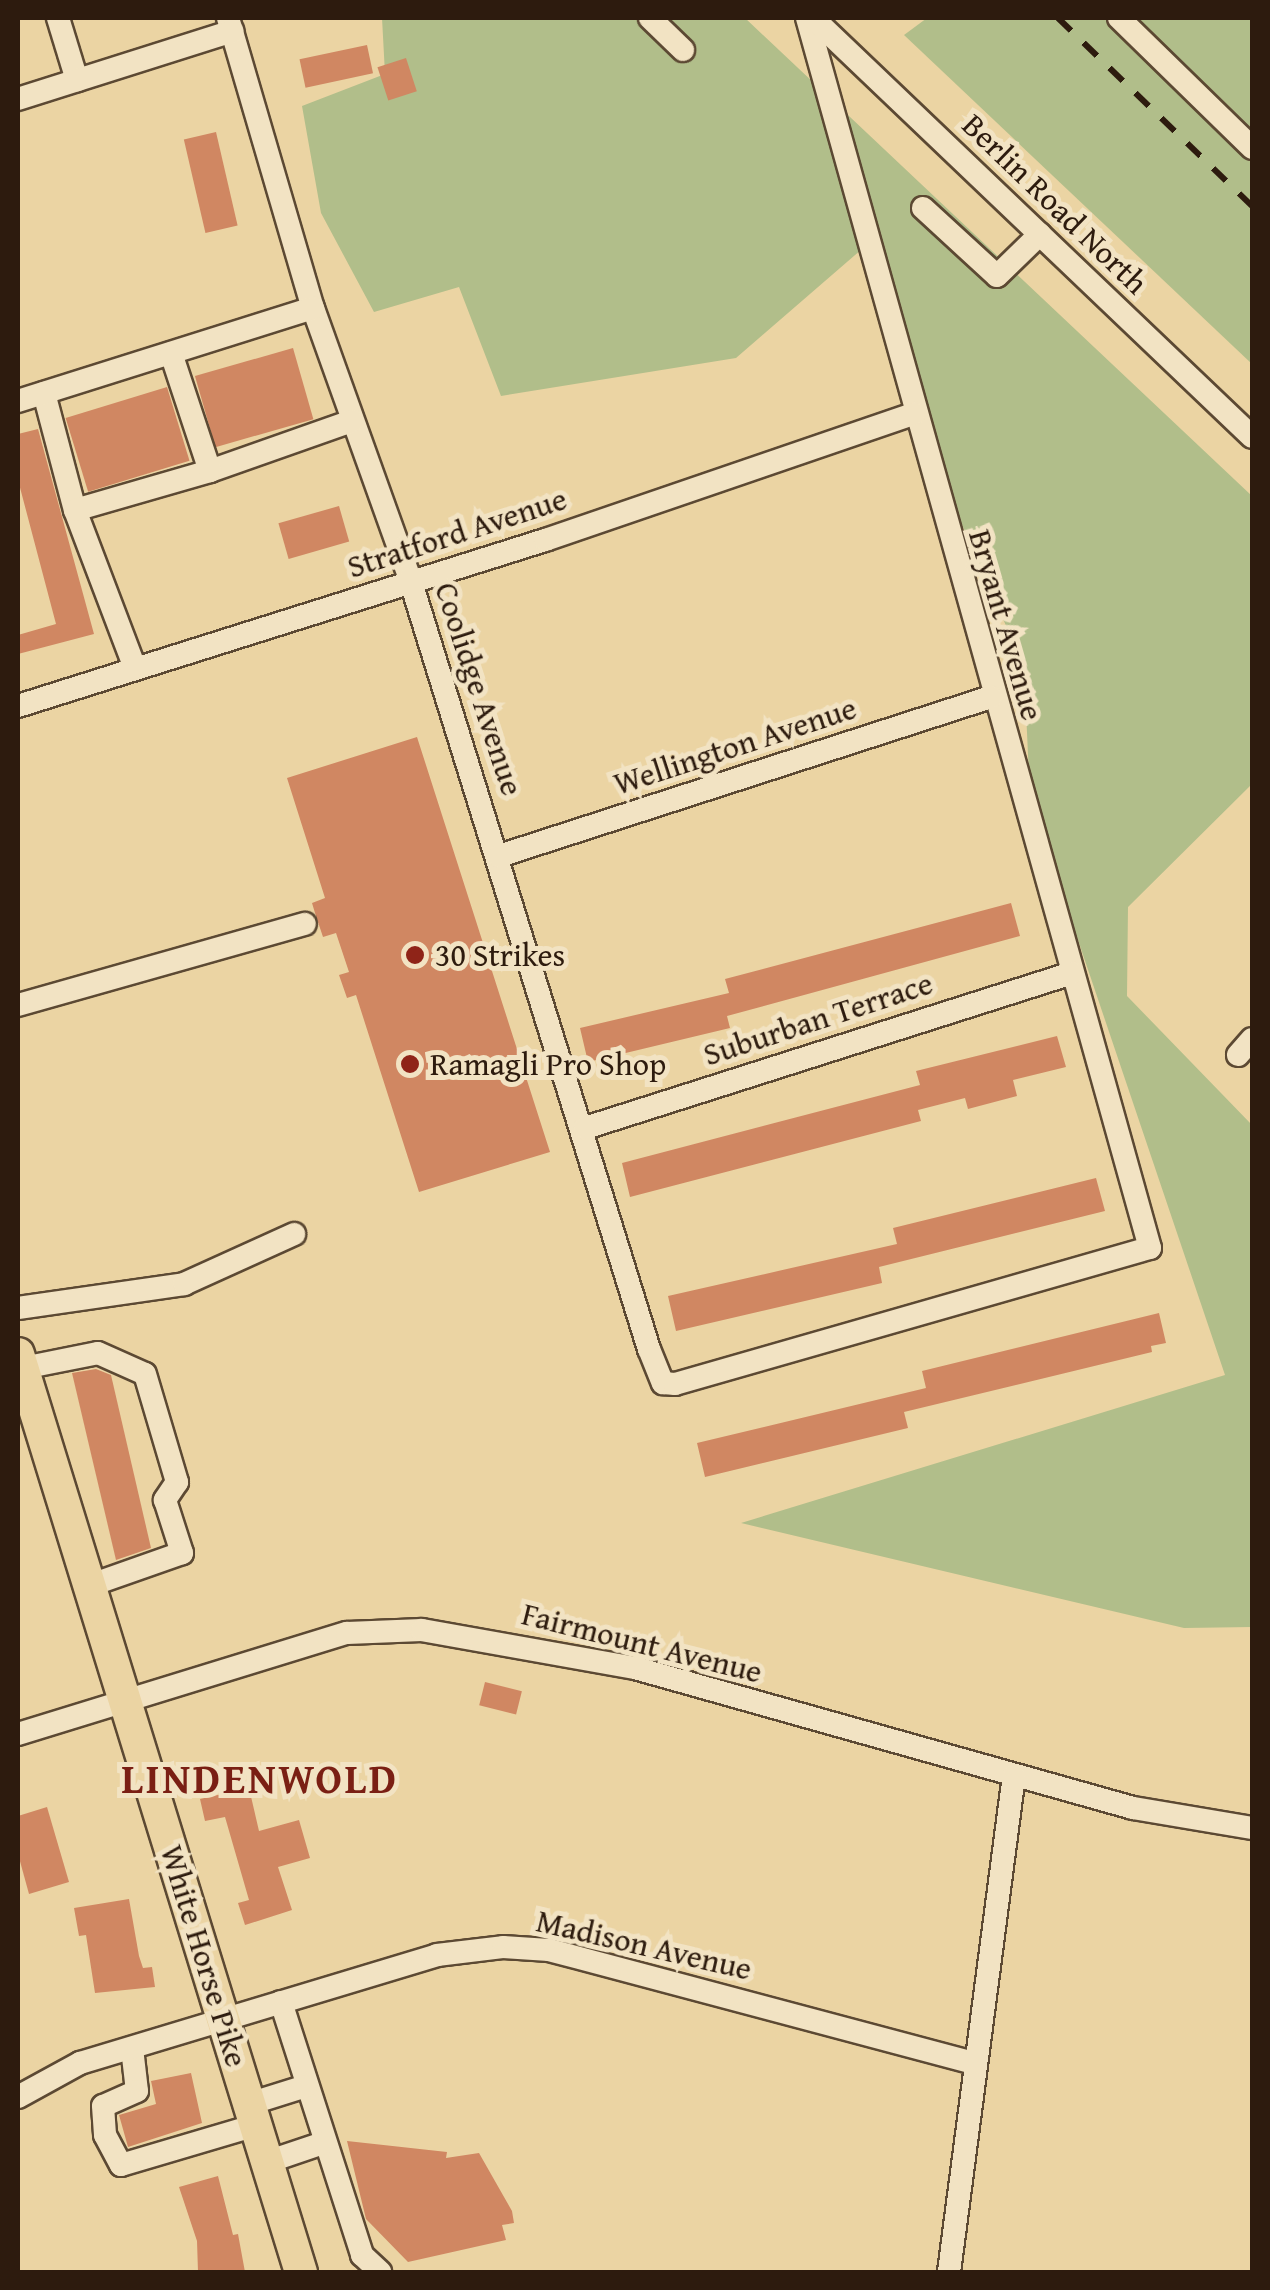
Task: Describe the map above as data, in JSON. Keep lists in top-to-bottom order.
{
  "streets": {
    "highway": ["White Horse Pike"],
    "street": [
      "Berlin Road North",
      "Stratford Avenue",
      "Bryant Avenue",
      "Coolidge Avenue",
      "Wellington Avenue",
      "Suburban Terrace",
      "Fairmount Avenue",
      "Madison Avenue"
    ]
  },
  "crossings": [
    ["Berlin Road North", "Bryant Avenue"],
    ["Stratford Avenue", "Bryant Avenue"],
    ["Stratford Avenue", "Coolidge Avenue"],
    ["Bryant Avenue", "Coolidge Avenue"],
    ["Bryant Avenue", "Wellington Avenue"],
    ["Bryant Avenue", "Suburban Terrace"],
    ["Coolidge Avenue", "Wellington Avenue"],
    ["Coolidge Avenue", "Suburban Terrace"],
    ["Fairmount Avenue", "White Horse Pike"],
    ["Madison Avenue", "White Horse Pike"]
  ],
  "districts": ["LINDENWOLD"],
  "places": ["30 Strikes", "Ramagli Pro Shop"]
}
